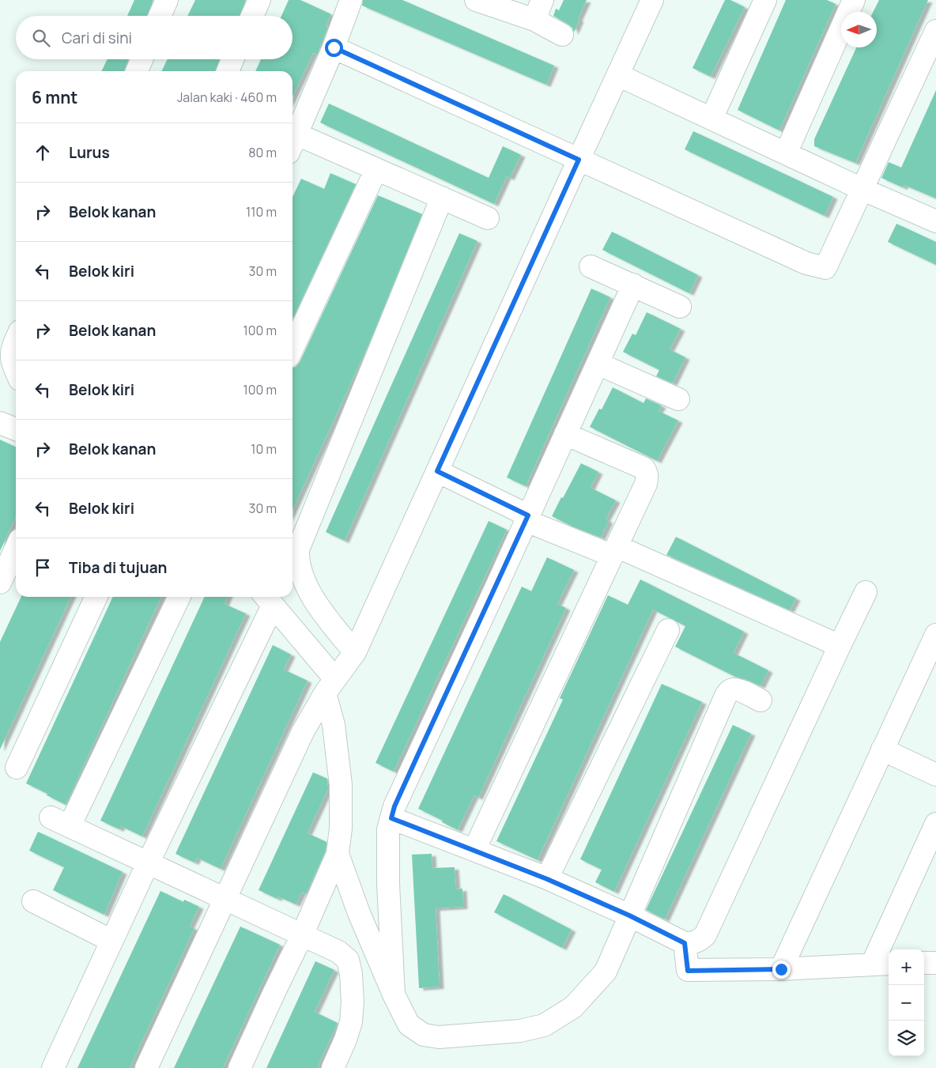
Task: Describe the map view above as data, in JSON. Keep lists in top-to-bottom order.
{
  "north": "left",
  "page": {
    "search": "Cari di sini",
    "heading": ["6 mnt", "Jalan kaki · 460 m"],
    "list": [
      ["Lurus", "80 m"],
      ["Belok kanan", "110 m"],
      ["Belok kiri", "30 m"],
      ["Belok kanan", "100 m"],
      ["Belok kiri", "100 m"],
      ["Belok kanan", "10 m"],
      ["Belok kiri", "30 m"],
      "Tiba di tujuan"
    ],
    "map_buttons": ["+", "−"]
  }
}
